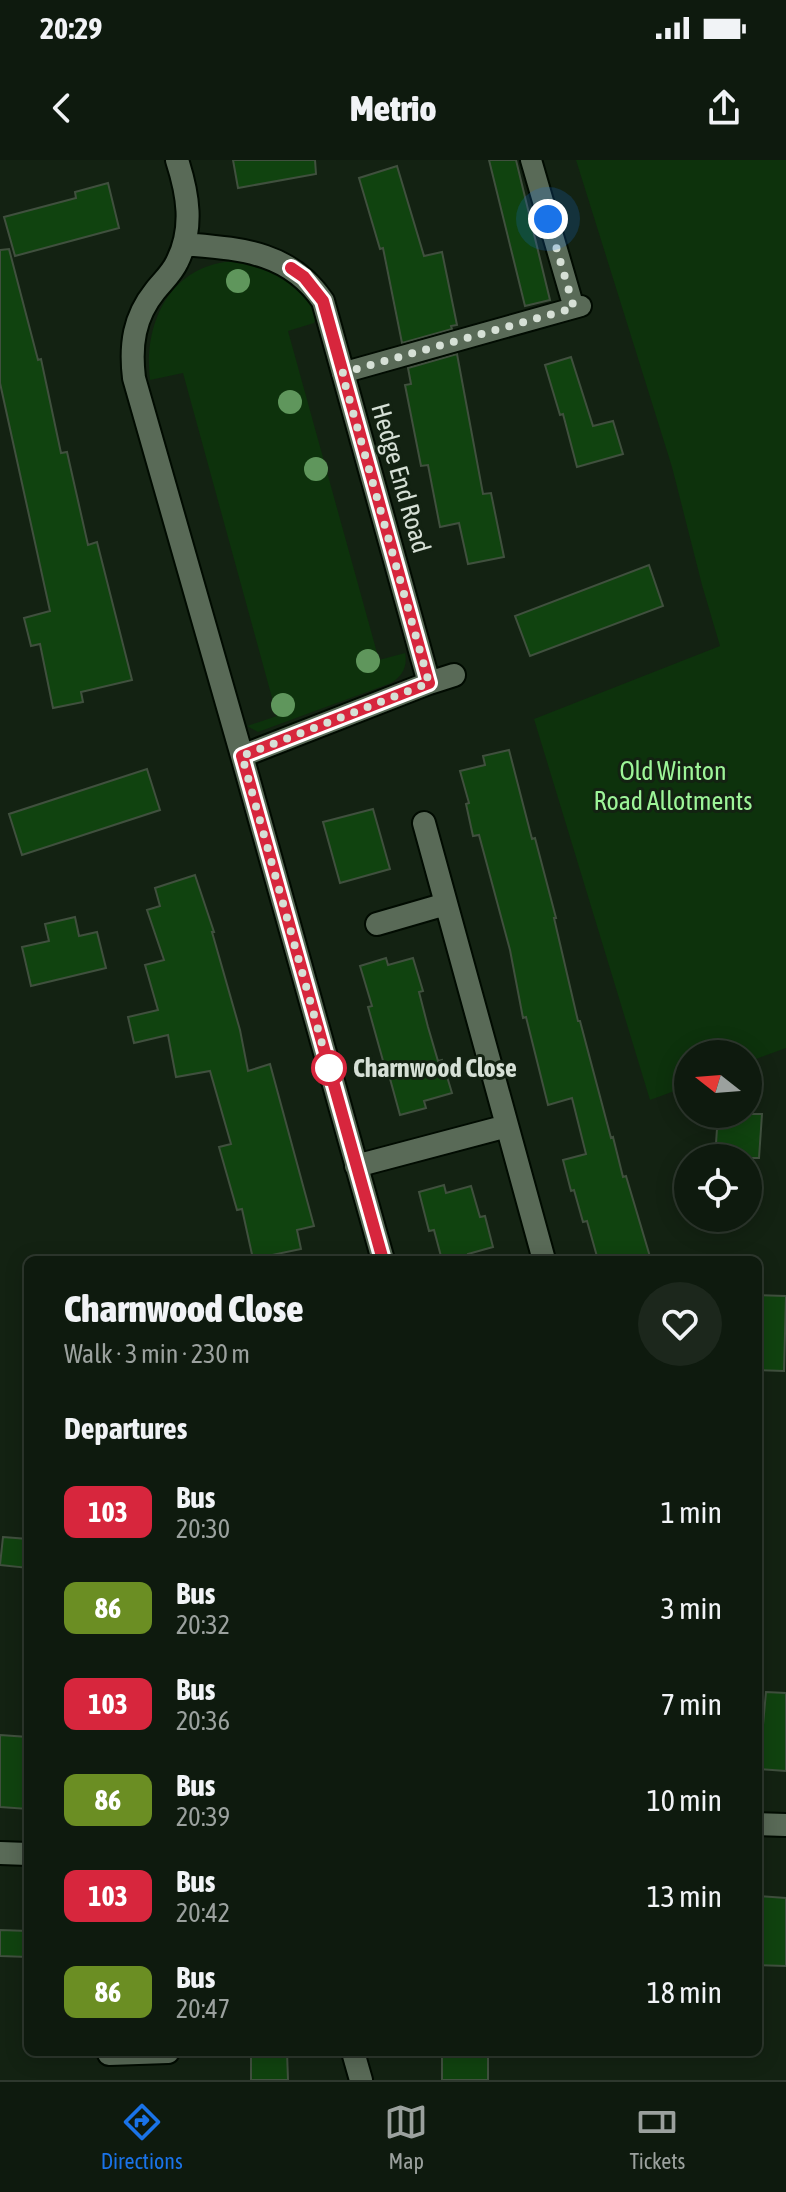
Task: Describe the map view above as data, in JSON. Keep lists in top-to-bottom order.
{
  "streets": {
    "street": ["Hedge End Road"]
  },
  "parks": ["Old Winton Road Allotments"],
  "places": ["Charnwood Close"],
  "lines": ["bus line 103"],
  "north": "left",
  "page": {
    "status": "20:29",
    "header": "Metrio",
    "heading": [
      ["Charnwood Close", "Walk · 3 min · 230 m"],
      "Departures"
    ],
    "list": [
      {
        "mark": "103",
        "name": "Bus",
        "note": "20:30",
        "value": "1 min"
      },
      {
        "mark": "86",
        "name": "Bus",
        "note": "20:32",
        "value": "3 min"
      },
      {
        "mark": "103",
        "name": "Bus",
        "note": "20:36",
        "value": "7 min"
      },
      {
        "mark": "86",
        "name": "Bus",
        "note": "20:39",
        "value": "10 min"
      },
      {
        "mark": "103",
        "name": "Bus",
        "note": "20:42",
        "value": "13 min"
      },
      {
        "mark": "86",
        "name": "Bus",
        "note": "20:47",
        "value": "18 min"
      }
    ],
    "tabs": ["Directions", "Map", "Tickets"]
  }
}
